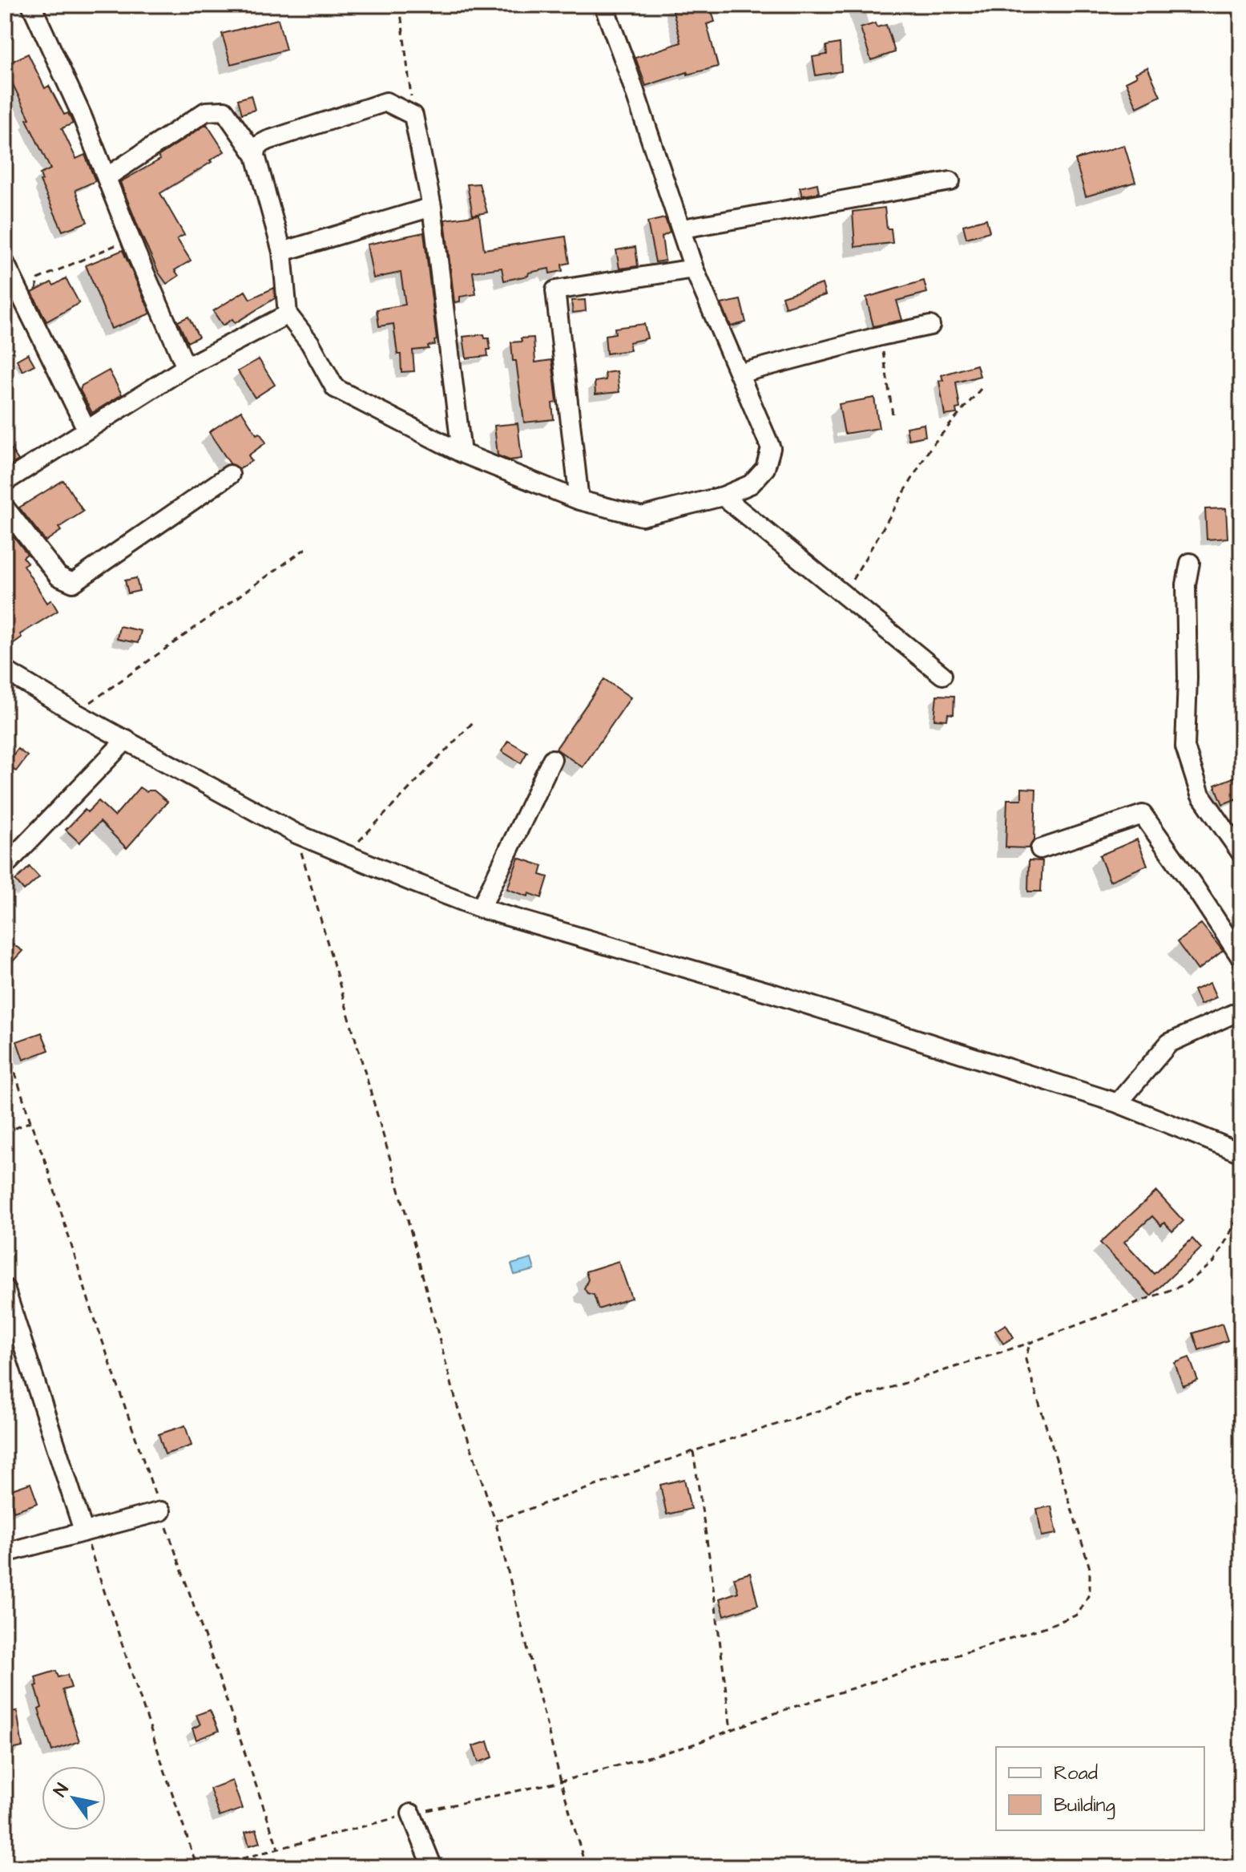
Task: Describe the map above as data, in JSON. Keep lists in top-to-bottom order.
{
  "legend": ["Road", "Building"],
  "north": "top left"
}
